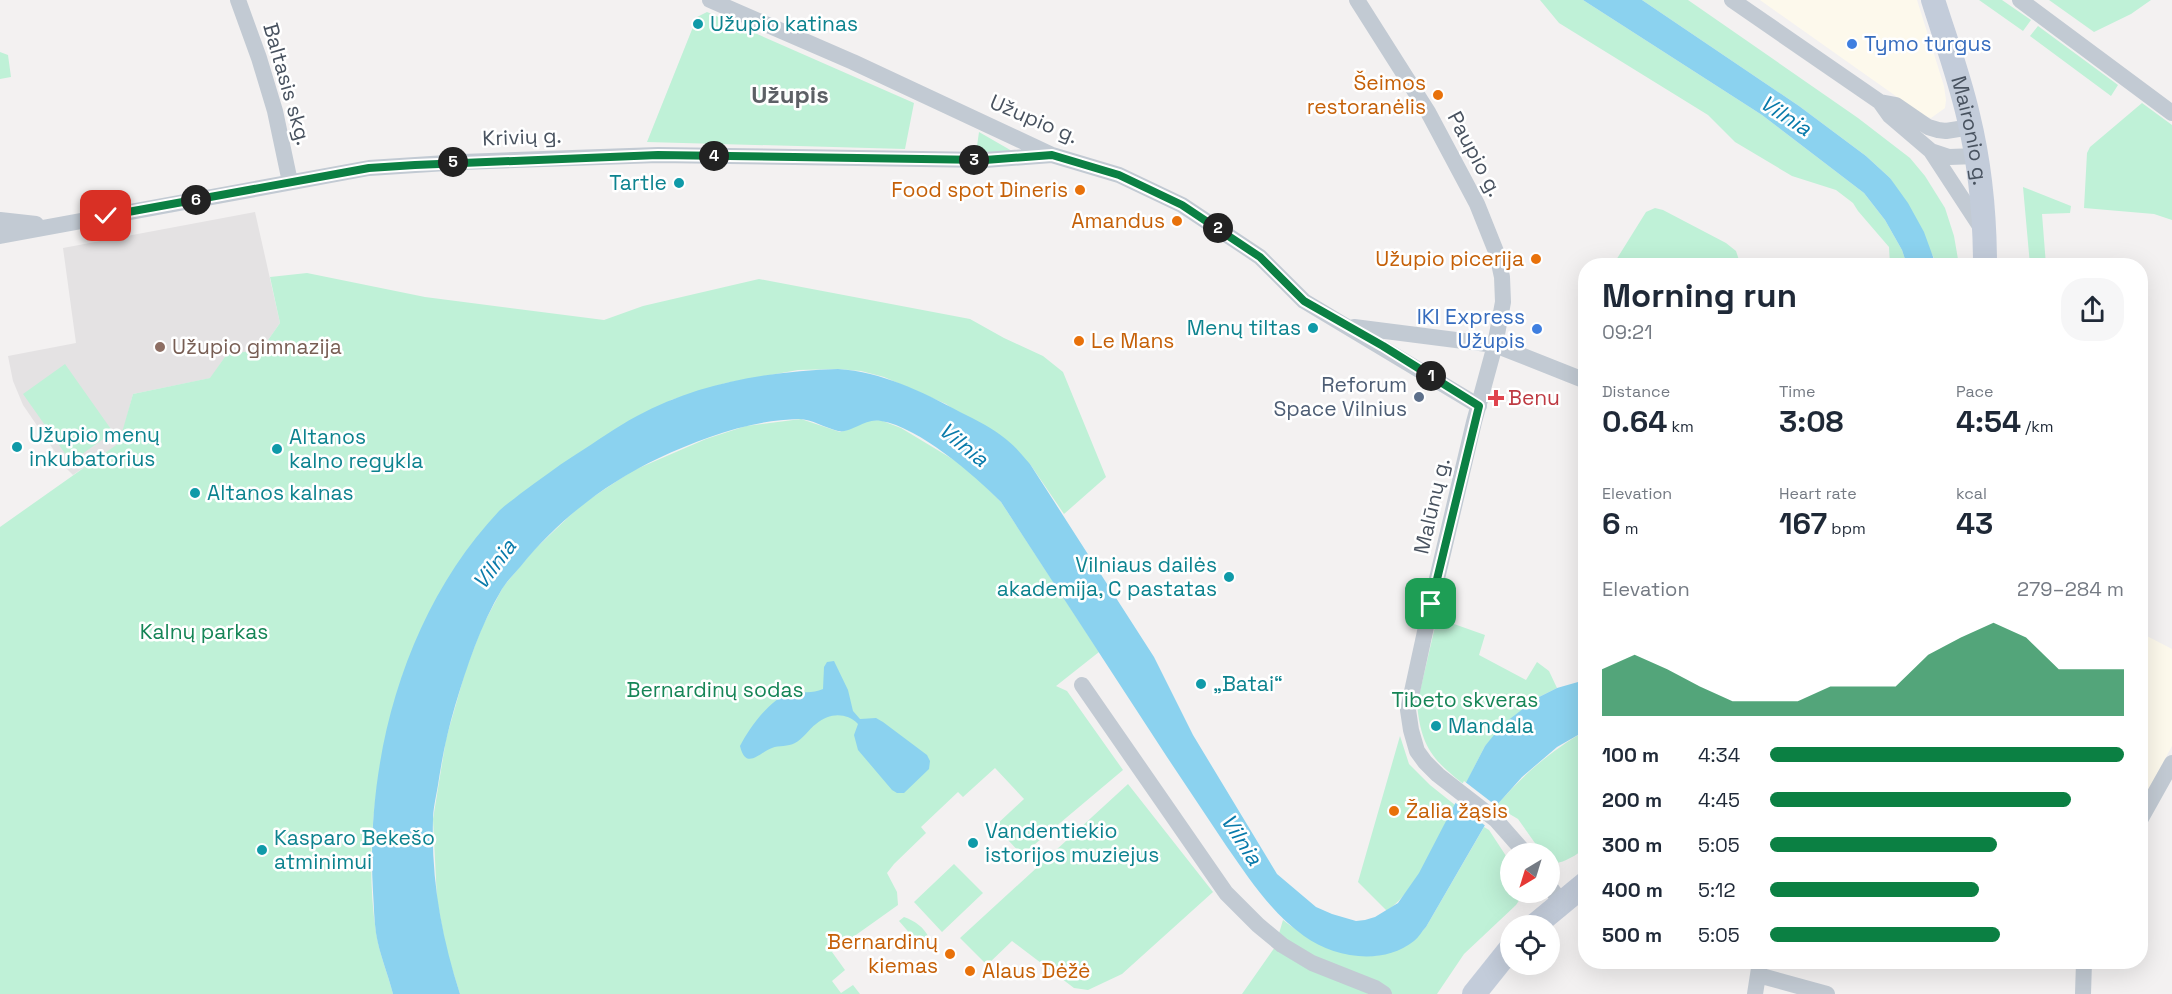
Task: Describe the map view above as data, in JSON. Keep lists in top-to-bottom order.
{
  "streets": {
    "main road": ["Maironio g."],
    "street": [
      "Baltasis skg.",
      "Užupio g.",
      "Krivių g.",
      "Paupio g.",
      "Malūnų g."
    ]
  },
  "crossings": [
    ["Baltasis skg.", "Krivių g."],
    ["Užupio g.", "Krivių g."],
    ["Užupio g.", "Paupio g."],
    ["Užupio g.", "Malūnų g."]
  ],
  "districts": ["Užupis"],
  "water": ["Vilnia"],
  "parks": ["Kalnų parkas", "Bernardinų sodas", "Tibeto skveras"],
  "places": {
    "other": [
      "Užupio katinas",
      "Tymo turgus",
      "Šeimos restoranėlis",
      "Tartle",
      "Food spot Dineris",
      "Amandus",
      "Užupio picerija",
      "Menų tiltas",
      "IKI Express Užupis",
      "Le Mans",
      "Užupio gimnazija",
      "Reforum Space Vilnius",
      "Užupio menų inkubatorius",
      "Altanos kalno regykla",
      "Altanos kalnas",
      "Vilniaus dailės akademija, C pastatas",
      "„Batai“",
      "Mandala",
      "Žalia žąsis",
      "Vandentiekio istorijos muziejus",
      "Kasparo Bekešo atminimui",
      "Bernardinų kiemas",
      "Alaus Dėžė"
    ],
    "health": ["Benu"]
  },
  "north": "bottom left",
  "page": {
    "pins": [
      "4",
      "3",
      "5",
      "6",
      "2",
      "1"
    ],
    "heading": ["Morning run", "09:21"],
    "stats": [
      ["Distance", "0.64 km"],
      ["Time", "3:08"],
      ["Pace", "4:54 /km"],
      ["Elevation", "6 m"],
      ["Heart rate", "167 bpm"],
      ["kcal", "43"]
    ],
    "chart": ["Elevation", "279–284 m"],
    "list": [
      {
        "name": "100 m",
        "note": "4:34"
      },
      {
        "name": "200 m",
        "note": "4:45"
      },
      {
        "name": "300 m",
        "note": "5:05"
      },
      {
        "name": "400 m",
        "note": "5:12"
      },
      {
        "name": "500 m",
        "note": "5:05"
      }
    ]
  }
}
